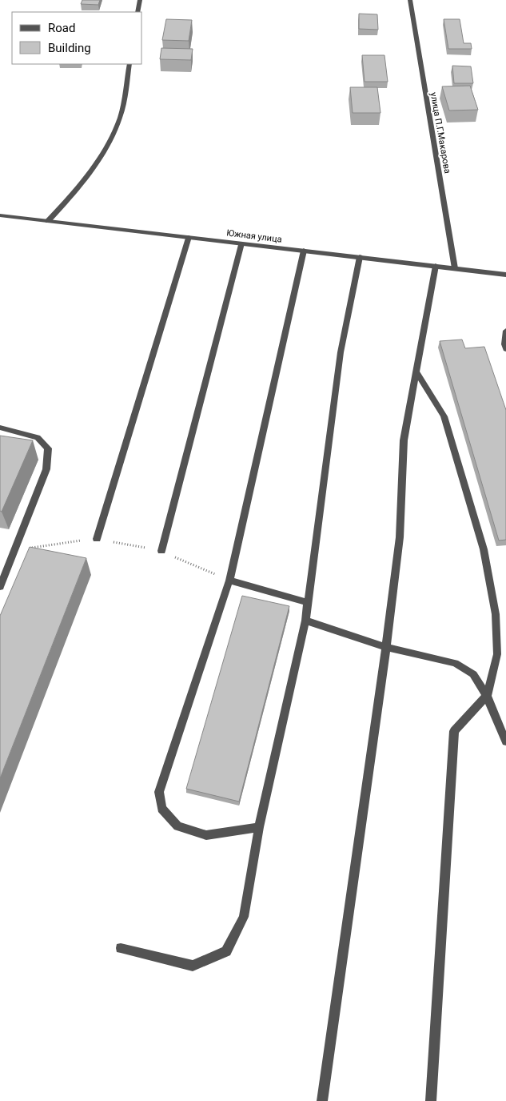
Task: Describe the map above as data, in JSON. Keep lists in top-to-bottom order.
{
  "streets": {
    "street": ["улица П.Г.Макарова", "Южная улица"]
  },
  "crossings": [
    ["улица П.Г.Макарова", "Южная улица"]
  ],
  "legend": ["Road", "Building"]
}
